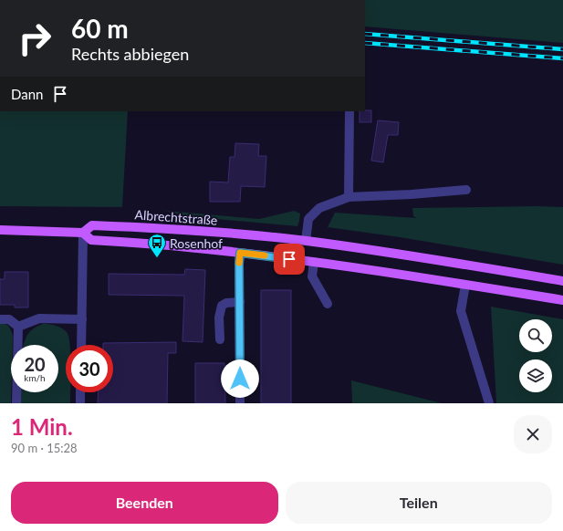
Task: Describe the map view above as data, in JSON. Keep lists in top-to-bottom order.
{
  "streets": {
    "main road": ["Albrechtstraße"]
  },
  "places": {
    "bus stop": ["Rosenhof"]
  },
  "page": {
    "turn": ["60 m", "Rechts abbiegen"],
    "then": "Dann",
    "speed": "20 km/h",
    "limit": "30",
    "heading": ["1 Min.", "90 m · 15:28"],
    "buttons": ["Beenden", "Teilen"]
  }
}
